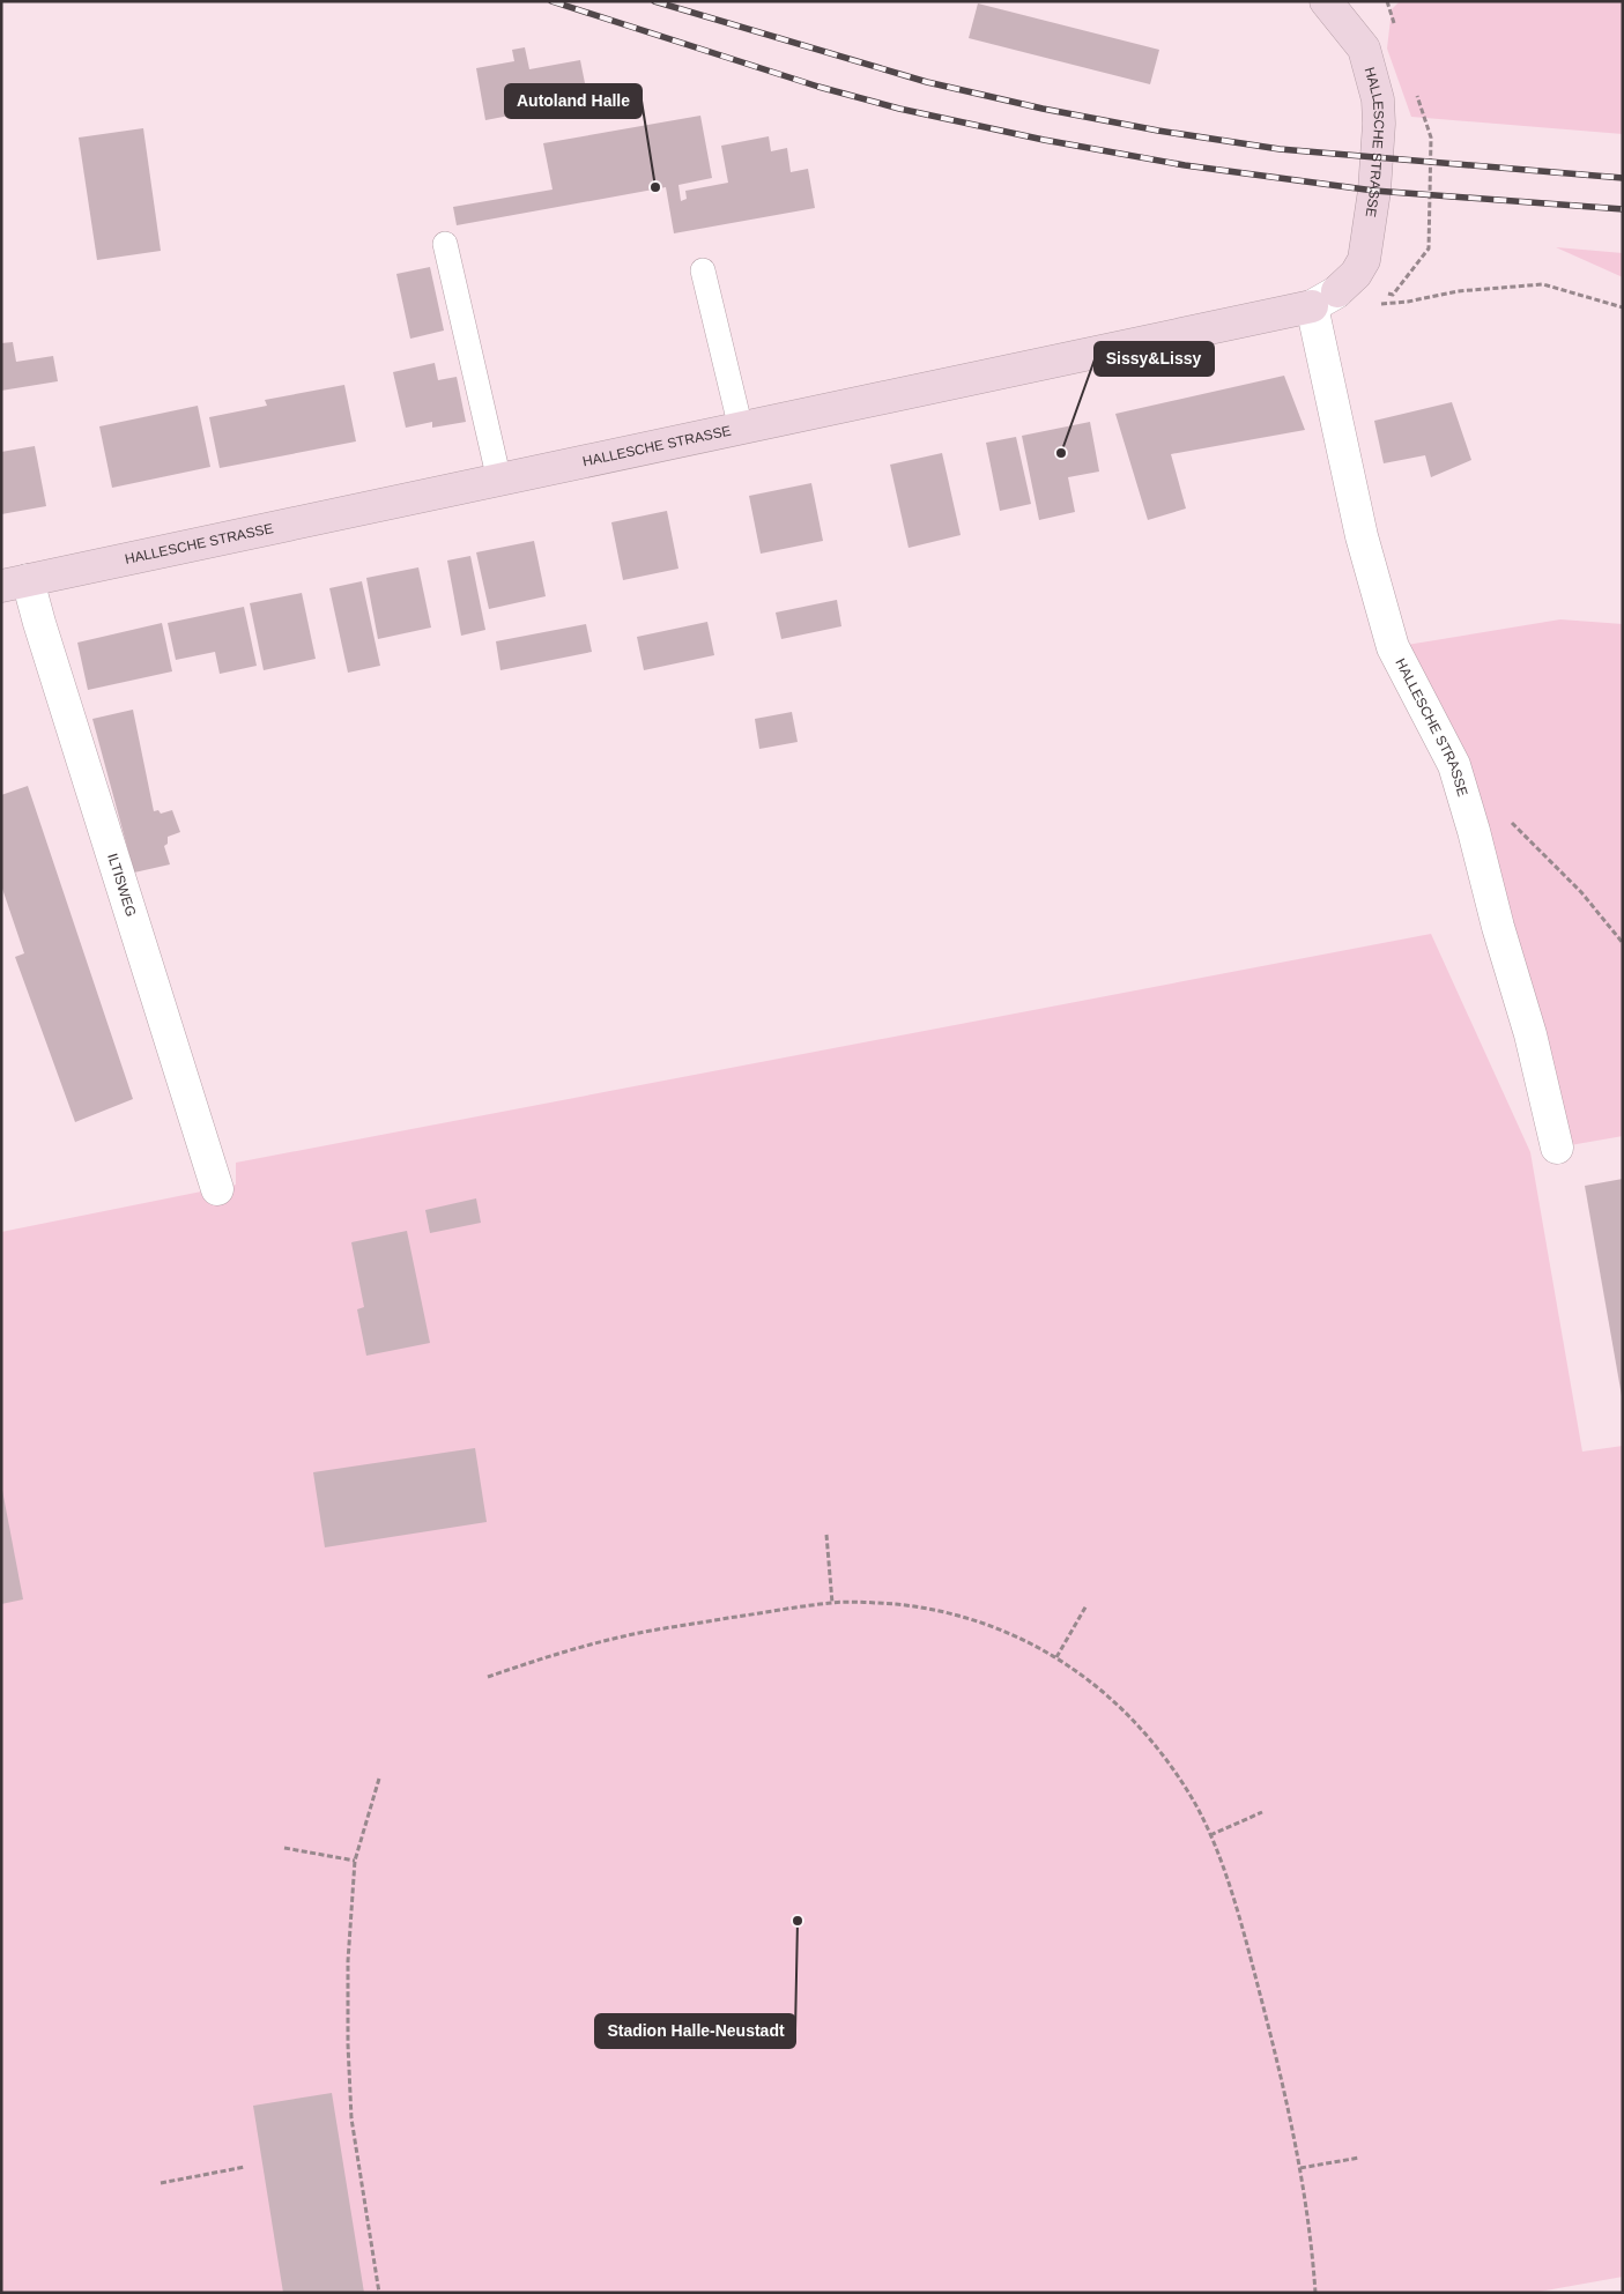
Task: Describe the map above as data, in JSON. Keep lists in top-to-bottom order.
{
  "streets": {
    "street": ["HALLESCHE STRASSE", "ILTISWEG"]
  },
  "crossings": [
    ["HALLESCHE STRASSE", "ILTISWEG"]
  ],
  "places": ["Autoland Halle", "Sissy&Lissy", "Stadion Halle-Neustadt"]
}
